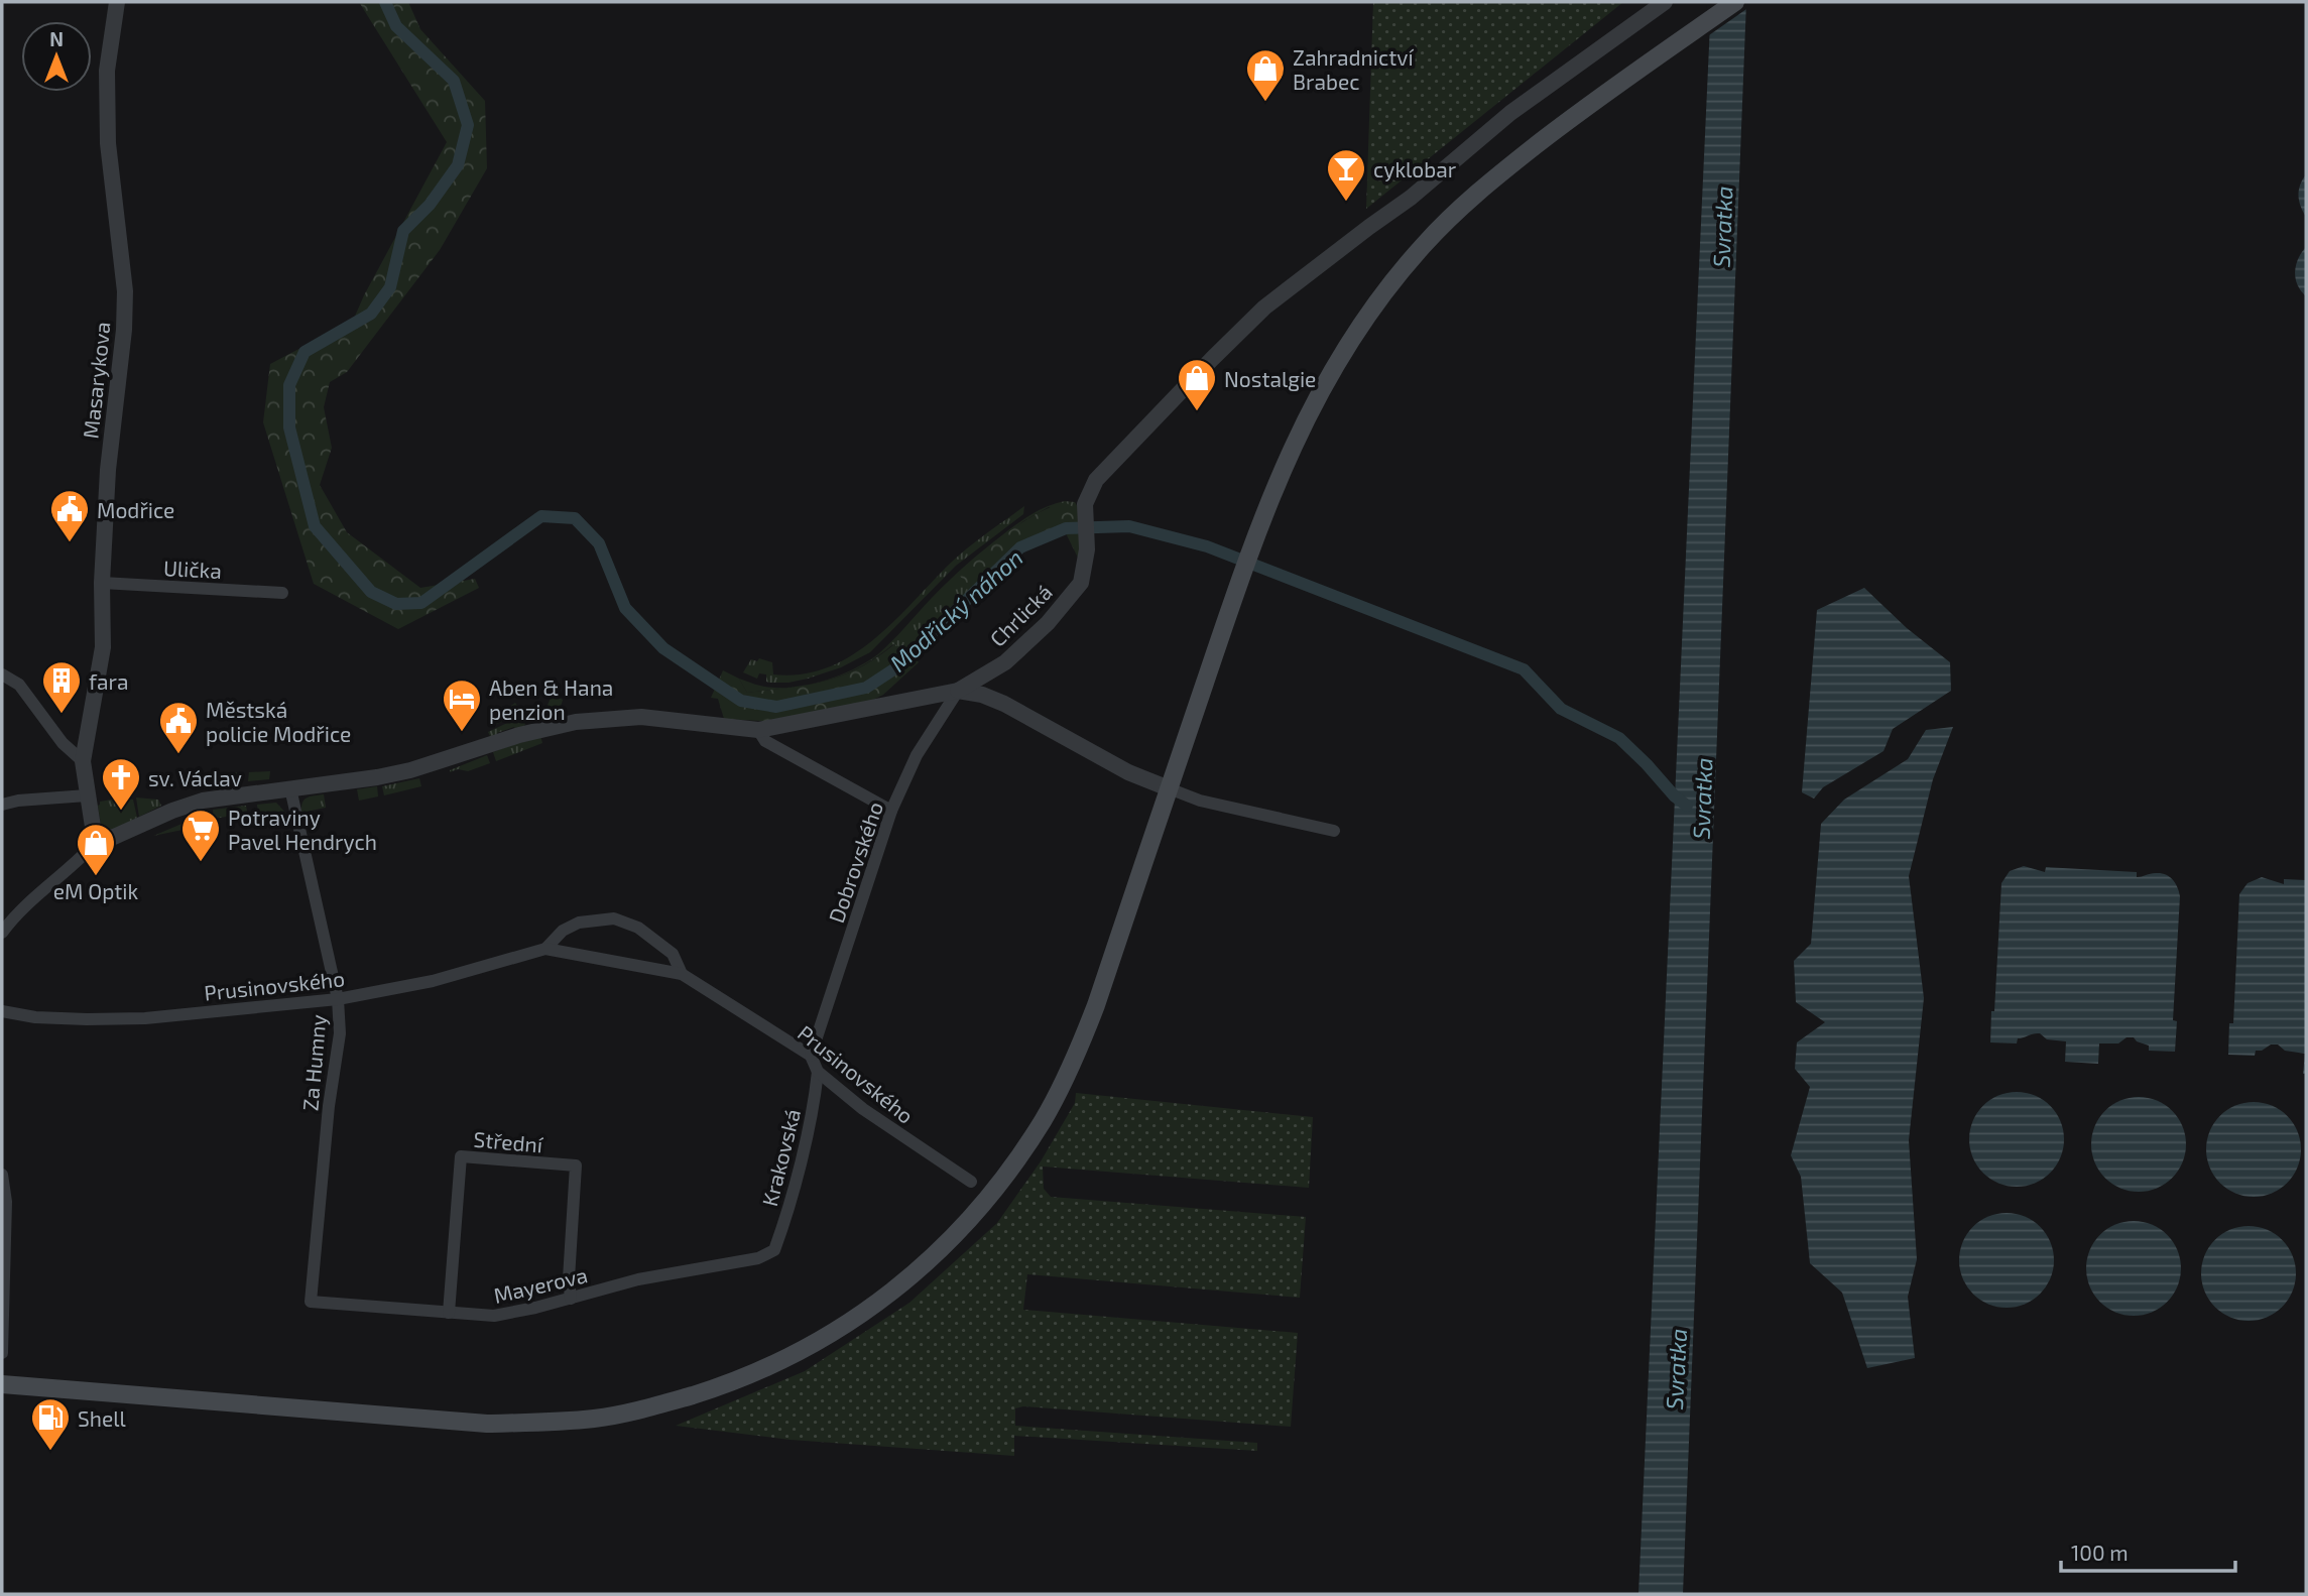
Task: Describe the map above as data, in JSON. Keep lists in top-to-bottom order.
{
  "streets": {
    "street": [
      "Masarykova",
      "Ulička",
      "Chrlická",
      "Dobrovského",
      "Prusinovského",
      "Za Humny",
      "Střední",
      "Krakovská",
      "Mayerova"
    ]
  },
  "crossings": [
    ["Masarykova", "Ulička"],
    ["Chrlická", "Dobrovského"],
    ["Dobrovského", "Prusinovského"],
    ["Prusinovského", "Za Humny"],
    ["Prusinovského", "Krakovská"],
    ["Za Humny", "Mayerova"],
    ["Střední", "Mayerova"],
    ["Krakovská", "Mayerova"]
  ],
  "water": ["Svratka", "Modřický náhon"],
  "places": {
    "shop": ["Zahradnictví Brabec", "Nostalgie", "eM Optik"],
    "bar": ["cyklobar"],
    "public building": ["Modřice", "Městská policie Modřice"],
    "building": ["fara"],
    "hotel": ["Aben & Hana penzion"],
    "church": ["sv. Václav"],
    "supermarket": ["Potraviny Pavel Hendrych"],
    "fuel station": ["Shell"]
  },
  "scale_bar": "100 m",
  "north": "top"
}
